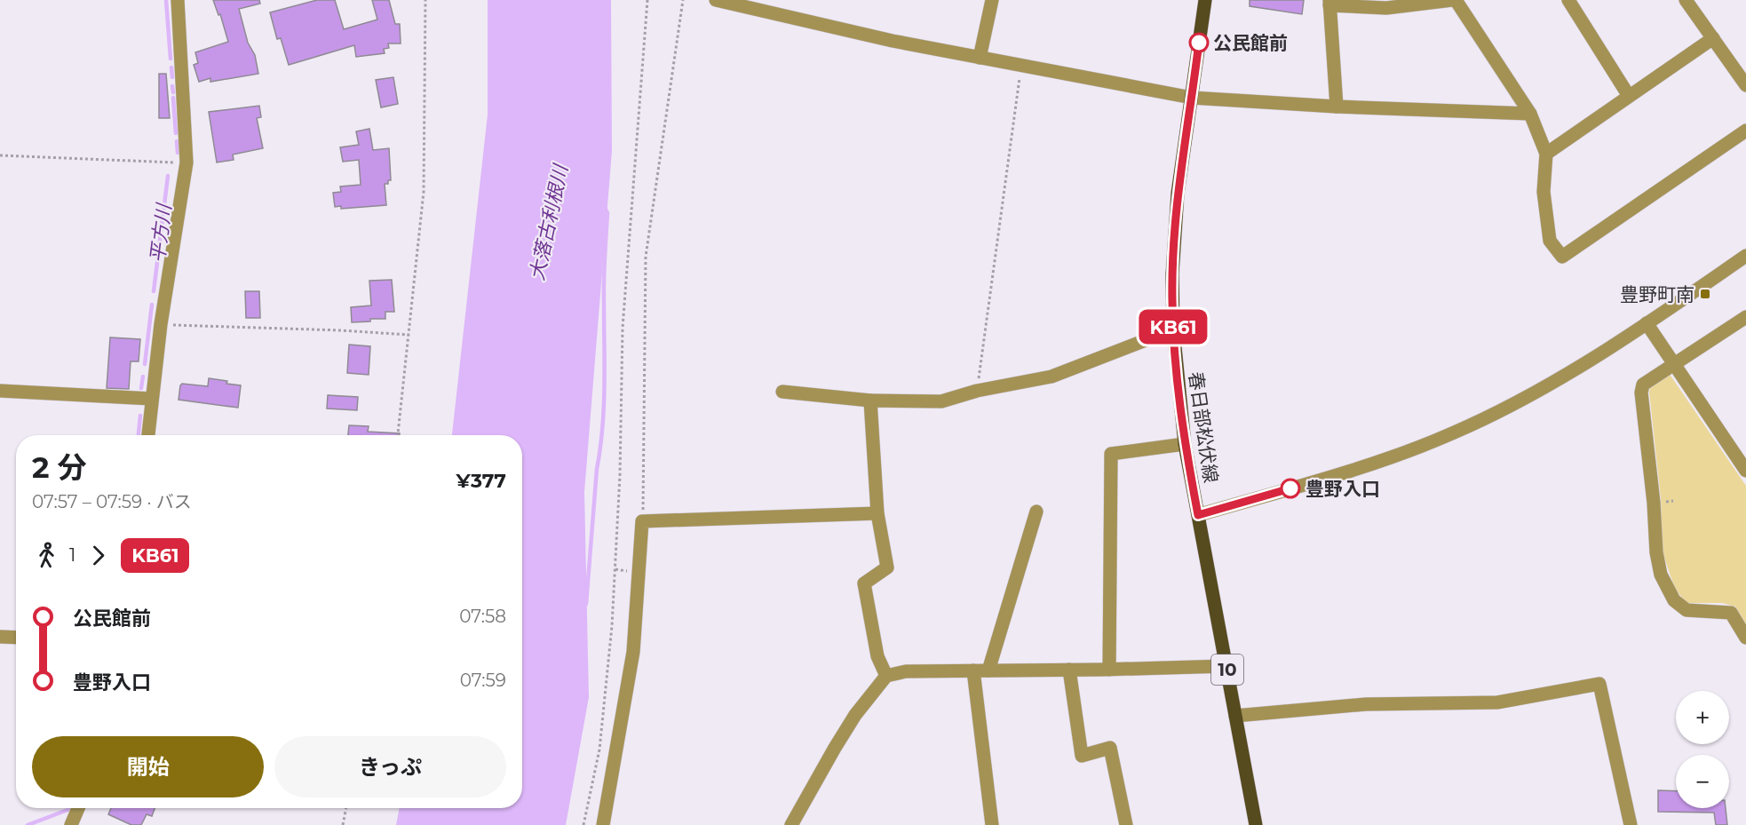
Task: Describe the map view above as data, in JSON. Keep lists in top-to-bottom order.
{
  "streets": {
    "main road": ["春日部松伏線", "10"]
  },
  "water": ["大落古利根川", "平方川"],
  "places": {
    "other": ["公民館前", "豊野入口"],
    "transit": ["豊野町南"]
  },
  "lines": ["bus line KB61"],
  "page": {
    "on_map": "KB61",
    "heading": ["2 分", "07:57 – 07:59 · バス", "¥377"],
    "legs": ["1", "KB61"],
    "list": [
      {
        "name": "公民館前",
        "value": "07:58"
      },
      {
        "name": "豊野入口",
        "value": "07:59"
      }
    ],
    "map_buttons": ["+", "−"],
    "buttons": ["開始", "きっぷ"]
  }
}
